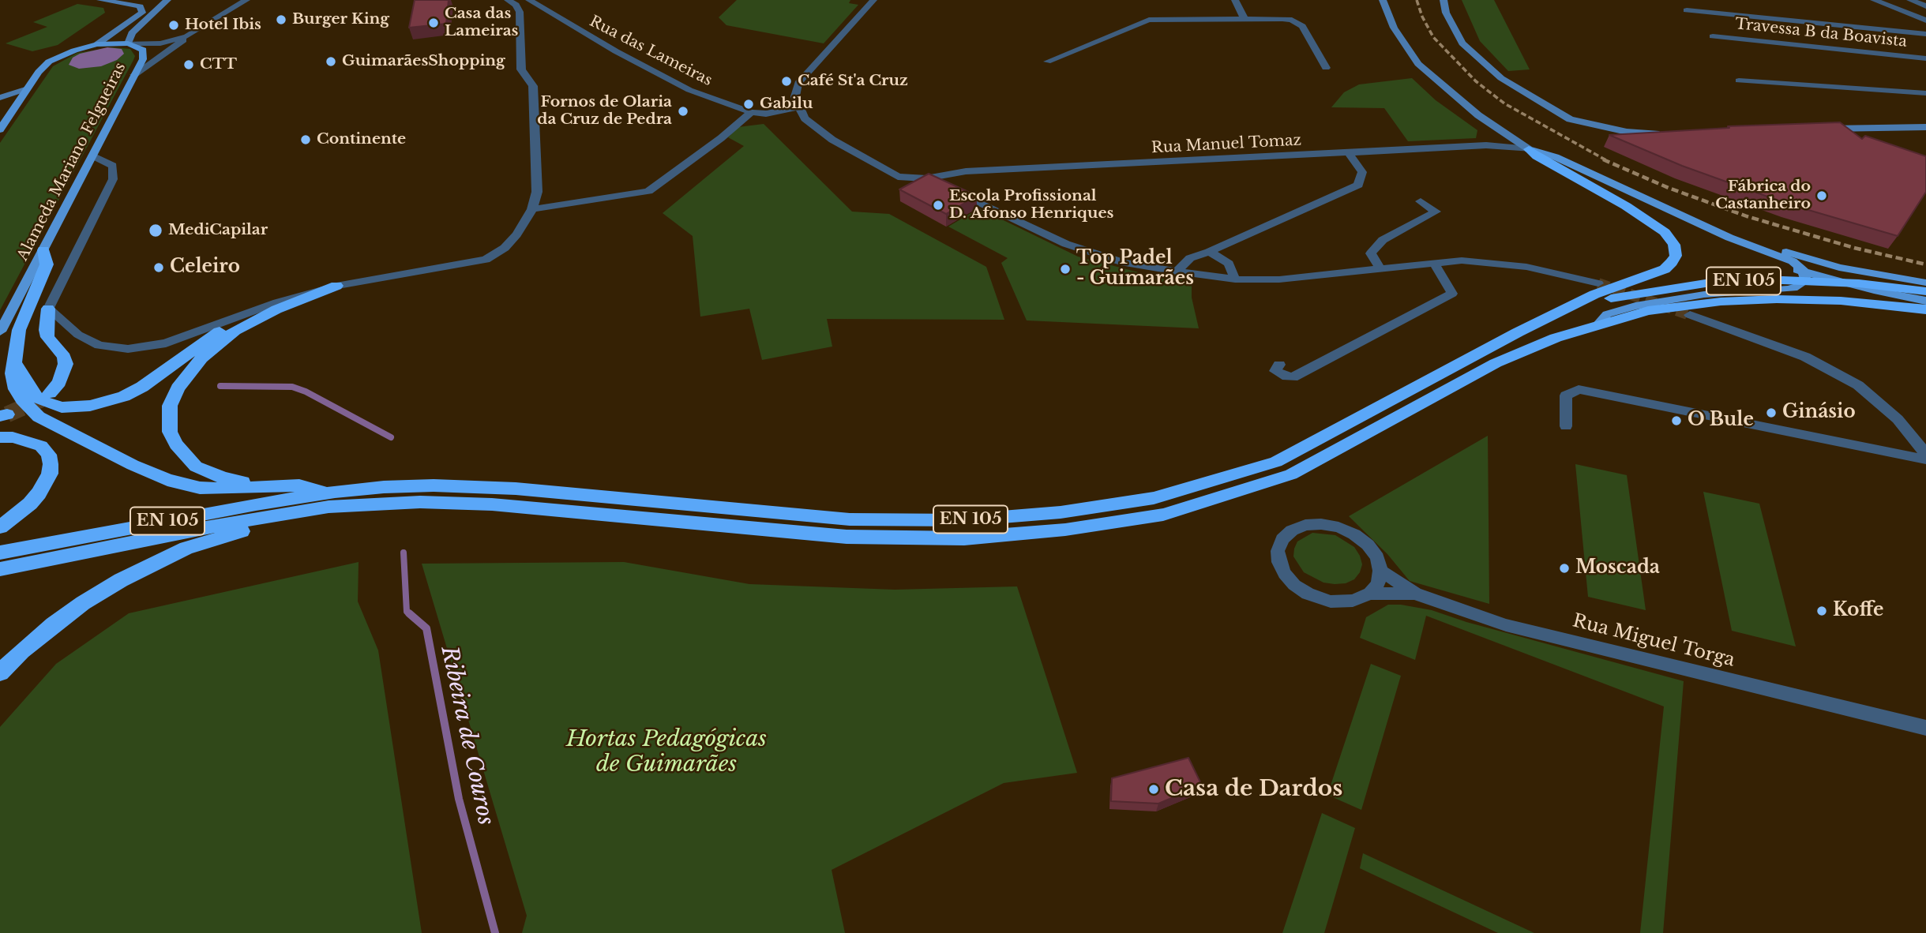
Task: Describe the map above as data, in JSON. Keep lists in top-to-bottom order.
{
  "streets": {
    "highway": ["EN 105"],
    "main road": ["Alameda Mariano Felgueiras"],
    "street": [
      "Travessa B da Boavista",
      "Rua das Lameiras",
      "Rua Manuel Tomaz",
      "Rua Miguel Torga"
    ]
  },
  "water": ["Ribeira de Couros"],
  "parks": ["Hortas Pedagógicas de Guimarães"],
  "places": [
    "Burger King",
    "Casa das Lameiras",
    "Hotel Ibis",
    "GuimarãesShopping",
    "CTT",
    "Café St'a Cruz",
    "Gabilu",
    "Fornos de Olaria da Cruz de Pedra",
    "Continente",
    "Fábrica do Castanheiro",
    "Escola Profissional D. Afonso Henriques",
    "MediCapilar",
    "Celeiro",
    "Top Padel - Guimarães",
    "Ginásio",
    "O Bule",
    "Moscada",
    "Koffe",
    "Casa de Dardos"
  ]
}
